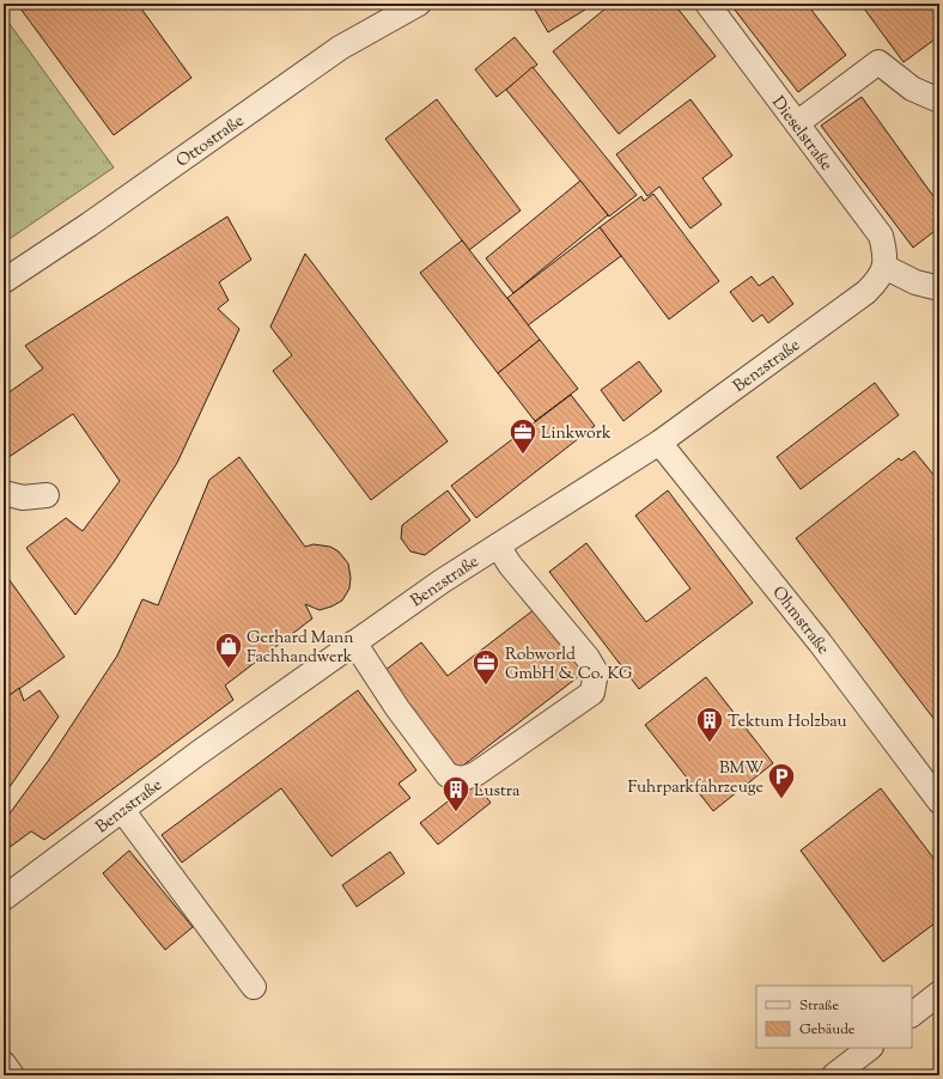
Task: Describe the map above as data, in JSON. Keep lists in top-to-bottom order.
{
  "streets": {
    "street": [
      "Dieselstraße",
      "Ottostraße",
      "Benzstraße",
      "Ohmstraße"
    ]
  },
  "crossings": [
    ["Dieselstraße", "Benzstraße"],
    ["Benzstraße", "Ohmstraße"]
  ],
  "places": {
    "office": ["Linkwork", "Robworld GmbH & Co. KG"],
    "shop": ["Gerhard Mann Fachhandwerk"],
    "building": ["Tektum Holzbau", "Lustra"],
    "parking": ["BMW Fuhrparkfahrzeuge"]
  },
  "legend": ["Straße", "Gebäude"]
}
